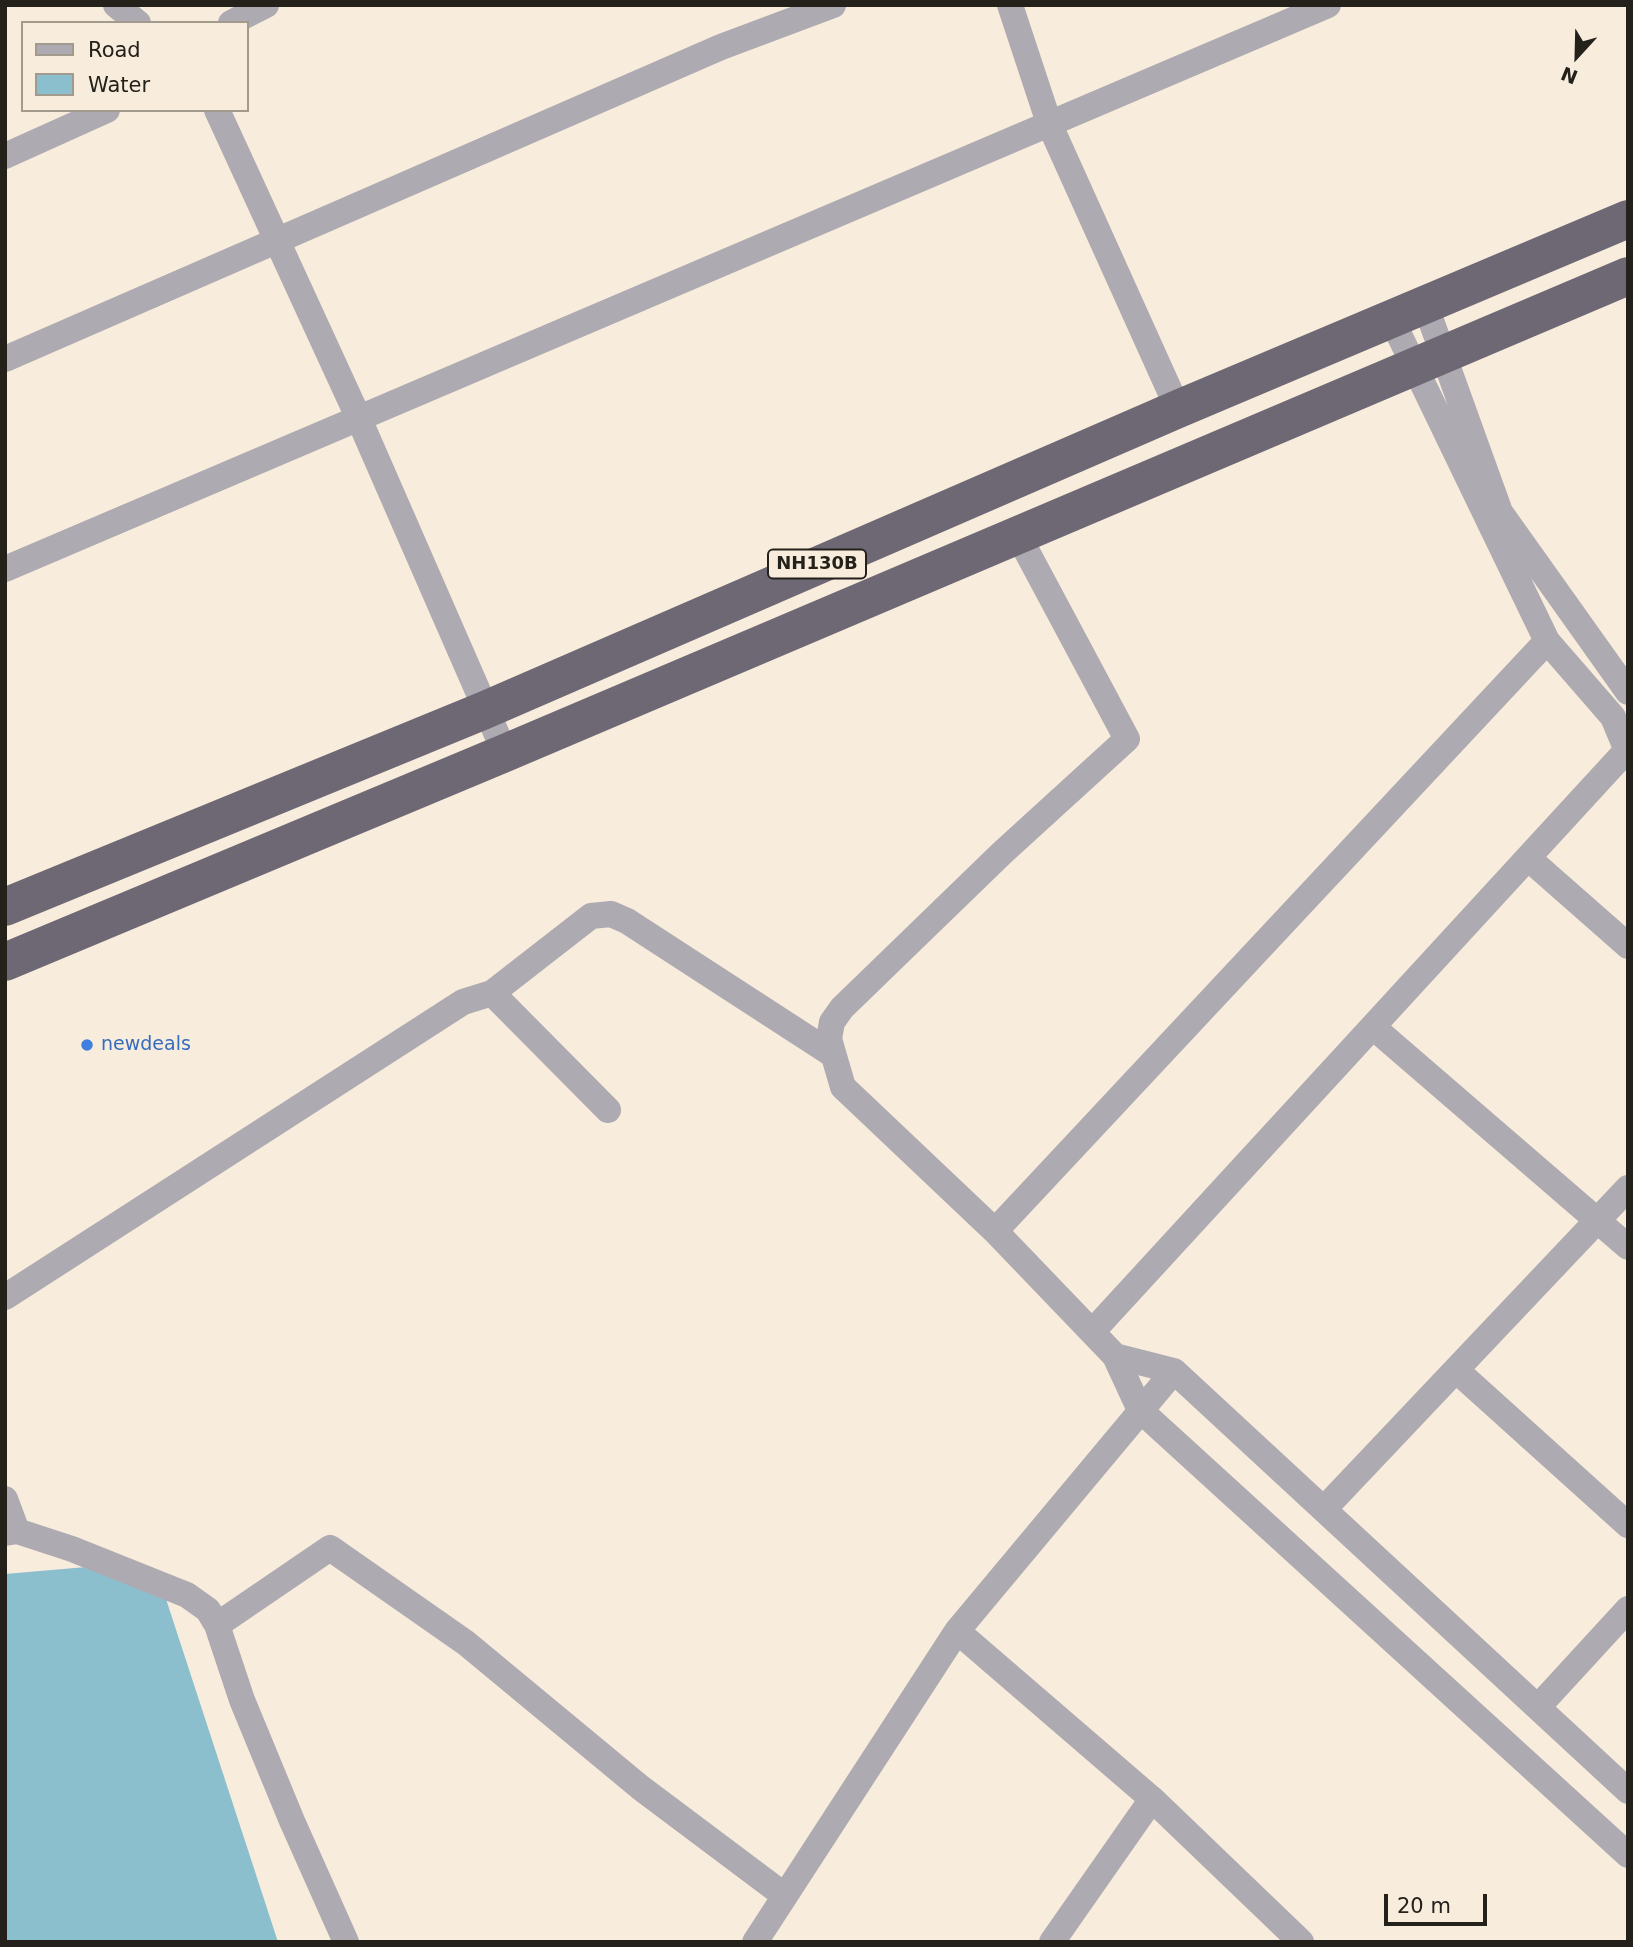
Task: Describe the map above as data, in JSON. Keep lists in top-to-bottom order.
{
  "streets": {
    "highway": ["NH130B"]
  },
  "places": ["newdeals"],
  "legend": ["Road", "Water"],
  "scale_bar": "20 m",
  "north": "bottom"
}
